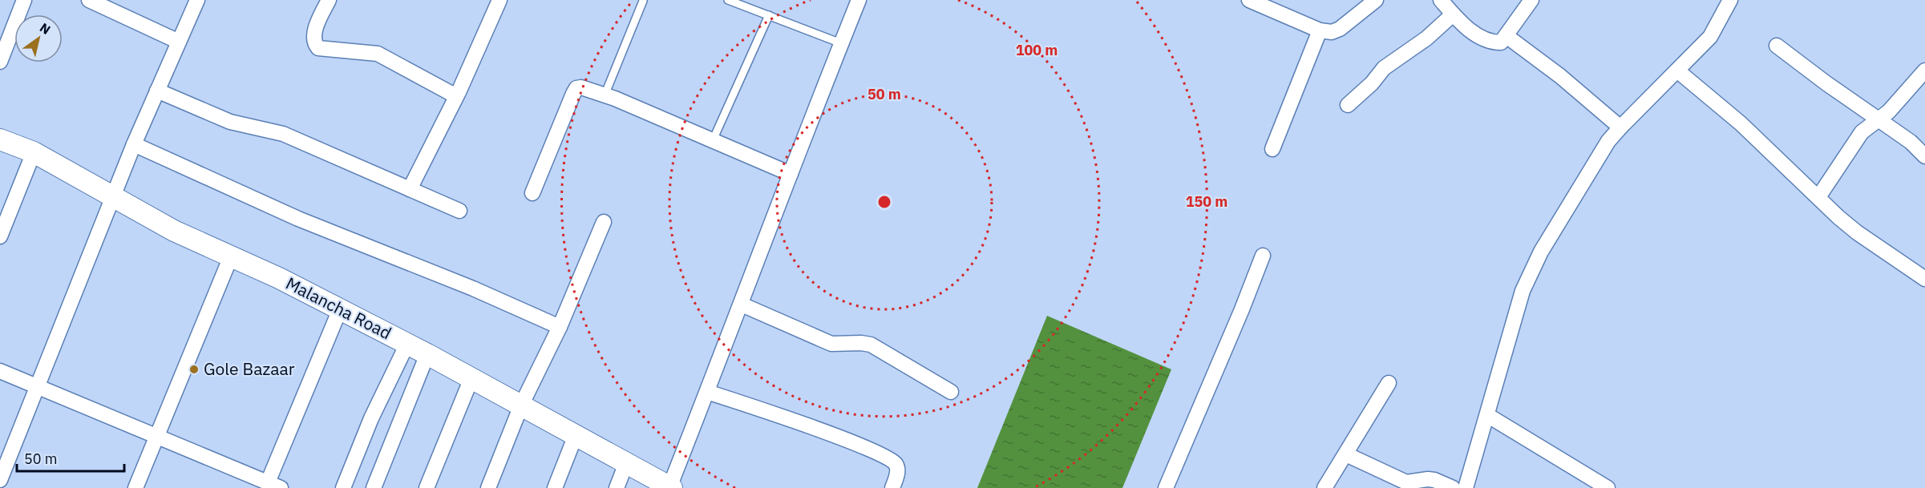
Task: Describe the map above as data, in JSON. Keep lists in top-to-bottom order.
{
  "streets": {
    "main road": ["Malancha Road"]
  },
  "places": ["Gole Bazaar"],
  "scale_bar": "50 m",
  "north": "top right",
  "rings": ["100 m", "50 m", "150 m"]
}
